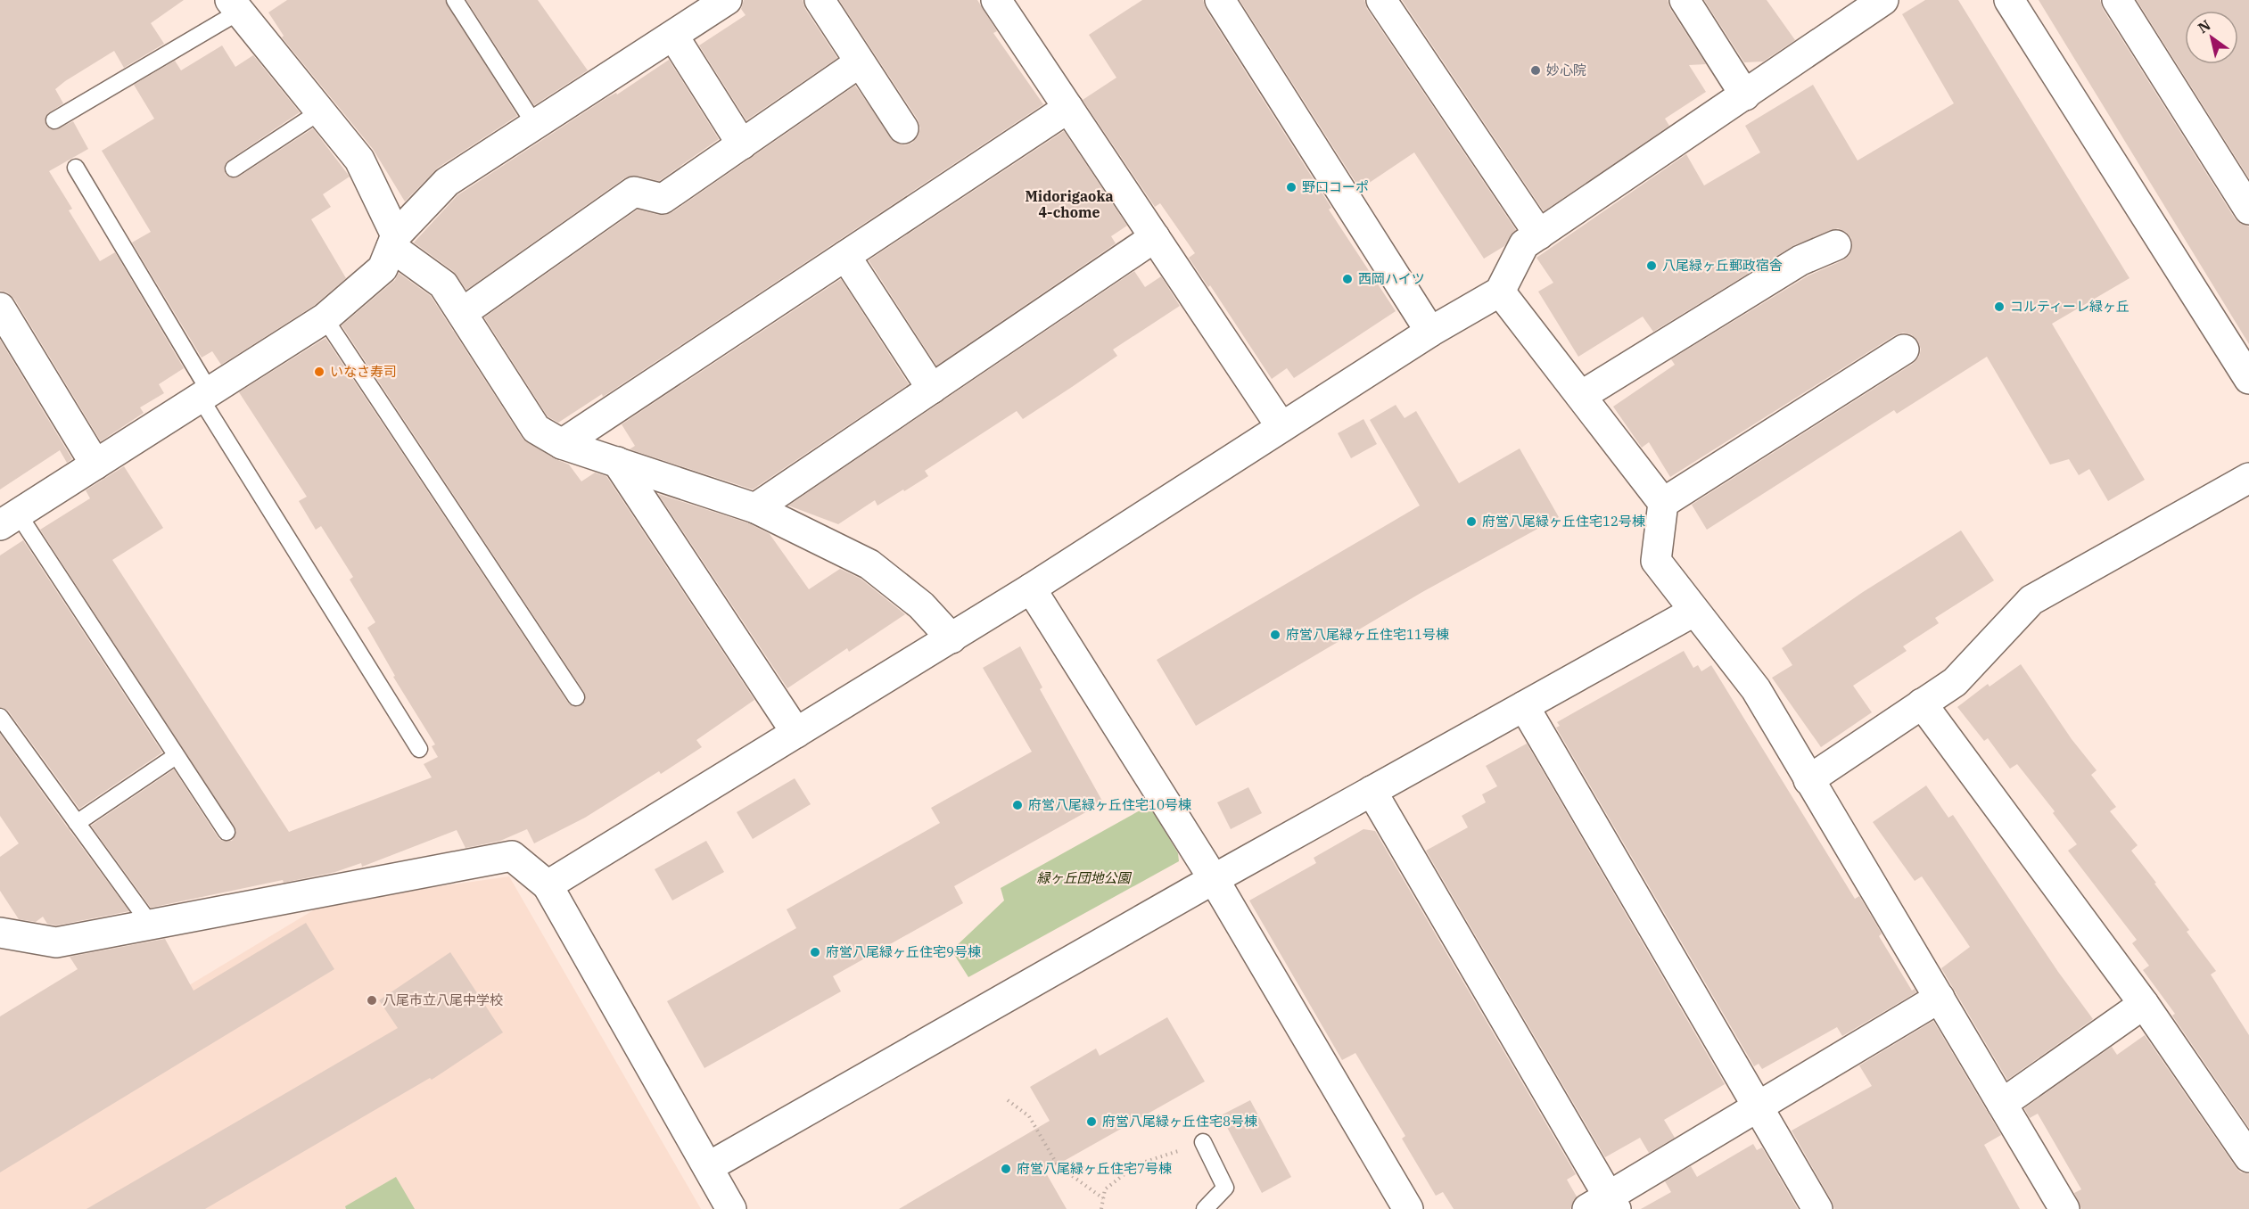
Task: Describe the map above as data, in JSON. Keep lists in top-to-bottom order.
{
  "districts": ["Midorigaoka 4-chome"],
  "parks": ["緑ヶ丘団地公園"],
  "places": [
    "妙心院",
    "野口コーポ",
    "八尾緑ヶ丘郵政宿舎",
    "西岡ハイツ",
    "コルティーレ緑ヶ丘",
    "いなさ寿司",
    "府営八尾緑ヶ丘住宅12号棟",
    "府営八尾緑ヶ丘住宅11号棟",
    "府営八尾緑ヶ丘住宅10号棟",
    "府営八尾緑ヶ丘住宅9号棟",
    "八尾市立八尾中学校",
    "府営八尾緑ヶ丘住宅8号棟",
    "府営八尾緑ヶ丘住宅7号棟"
  ],
  "north": "top left"
}
